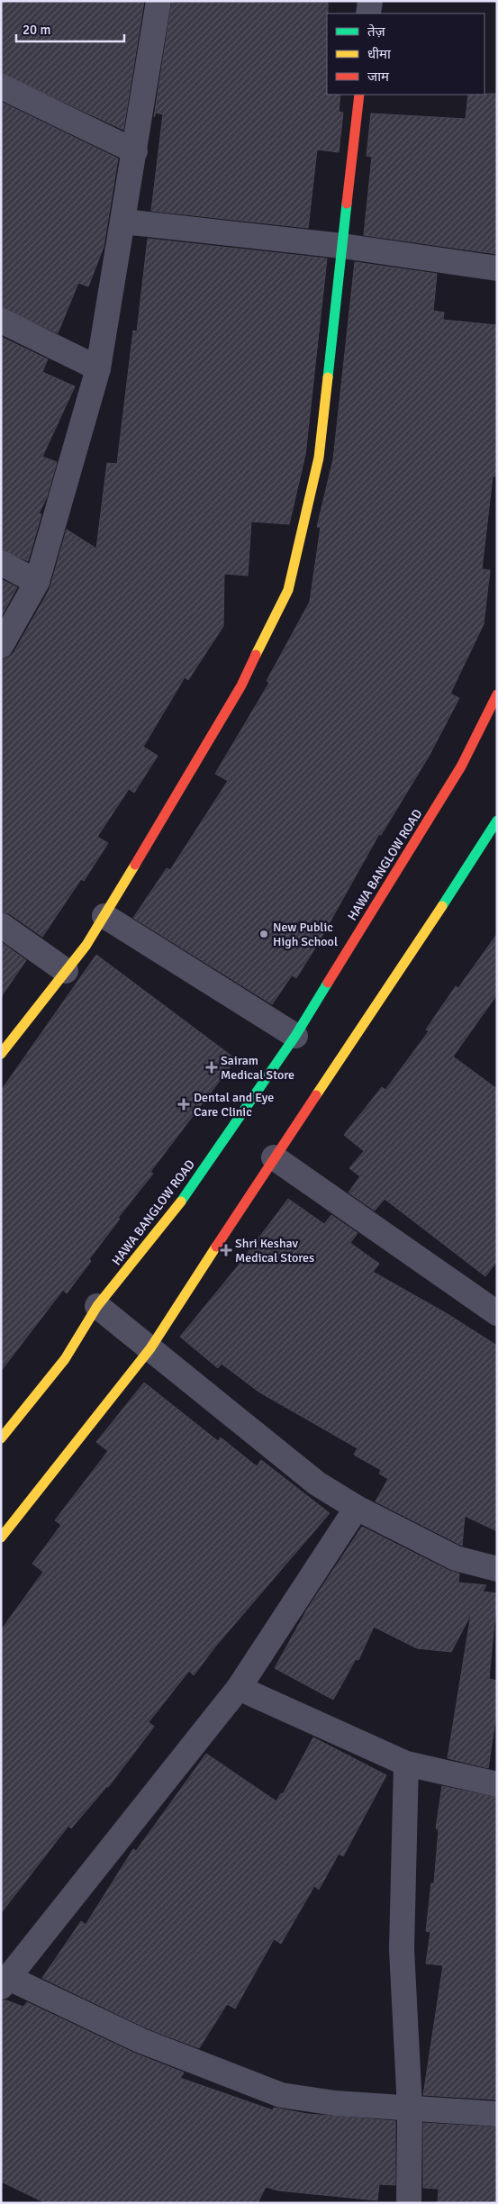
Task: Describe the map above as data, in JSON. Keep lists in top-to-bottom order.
{
  "streets": {
    "street": ["HAWA BANGLOW ROAD"]
  },
  "places": {
    "other": ["New Public High School"],
    "health": ["Sairam Medical Store", "Dental and Eye Care Clinic", "Shri Keshav Medical Stores"]
  },
  "legend": ["तेज़", "धीमा", "जाम"],
  "scale_bar": "20 m"
}
